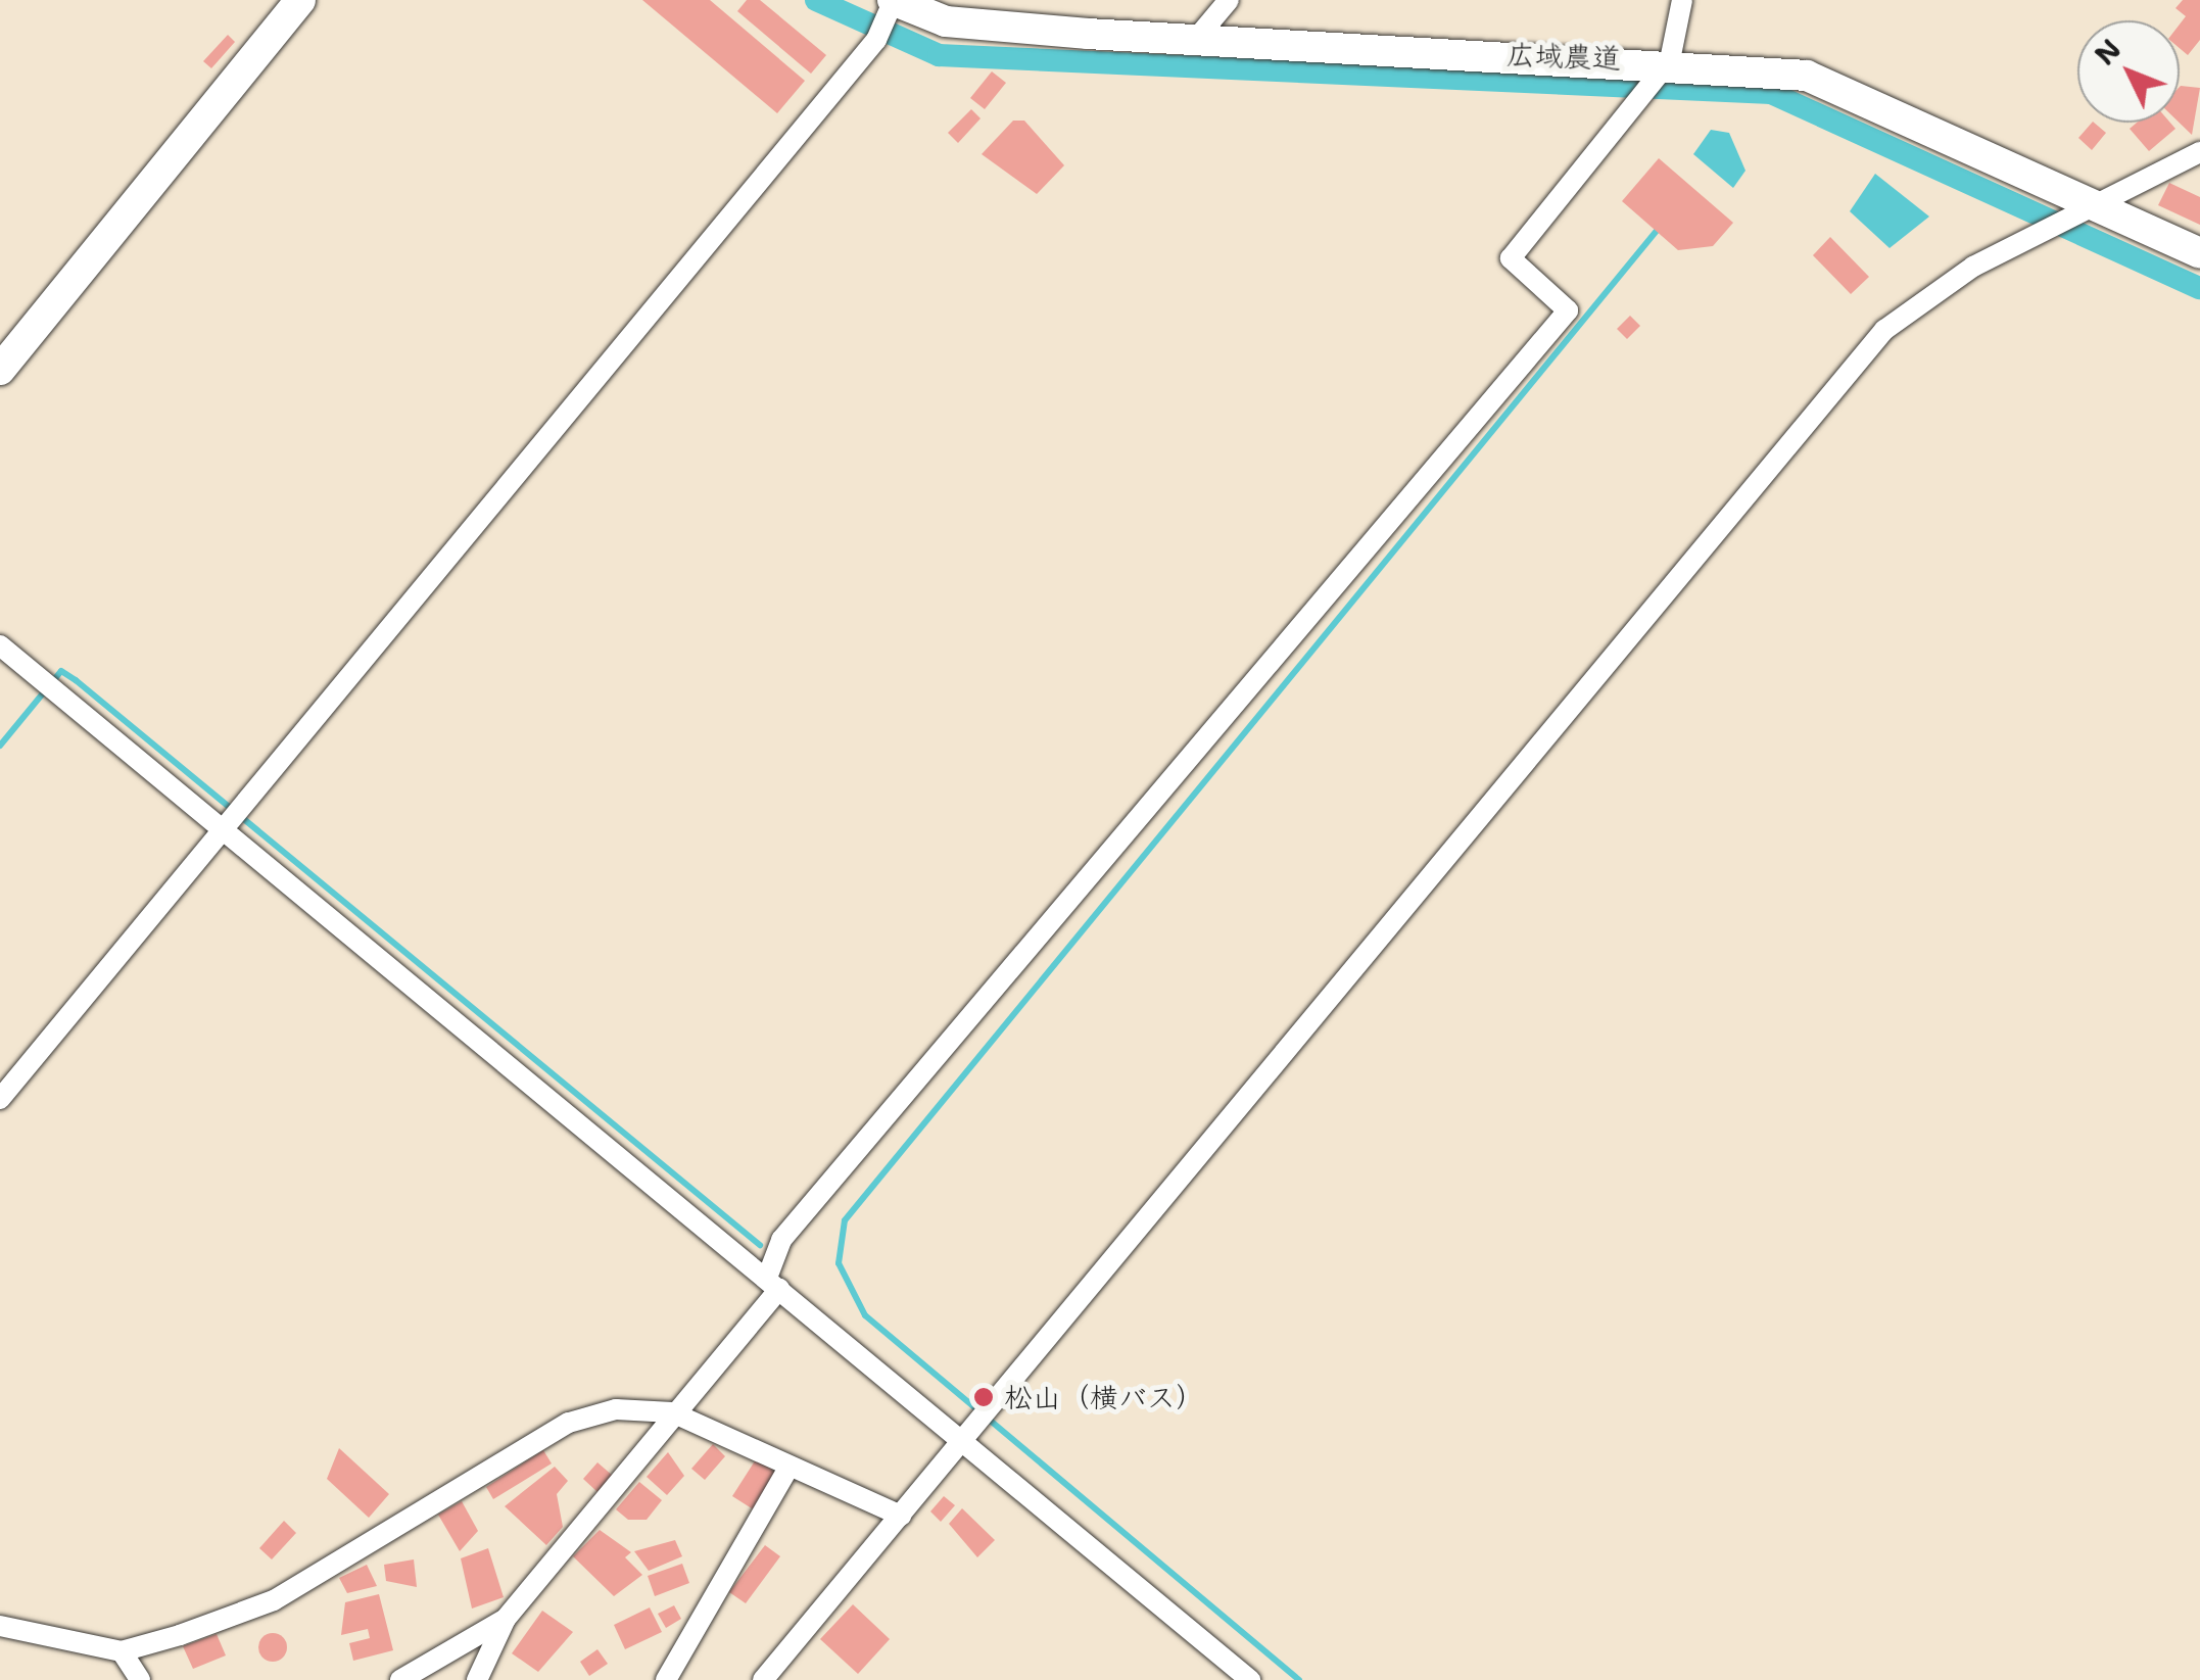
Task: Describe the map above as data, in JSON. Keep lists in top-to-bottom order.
{
  "streets": {
    "street": ["広域農道"]
  },
  "places": ["松山（横バス）"],
  "north": "top left"
}
